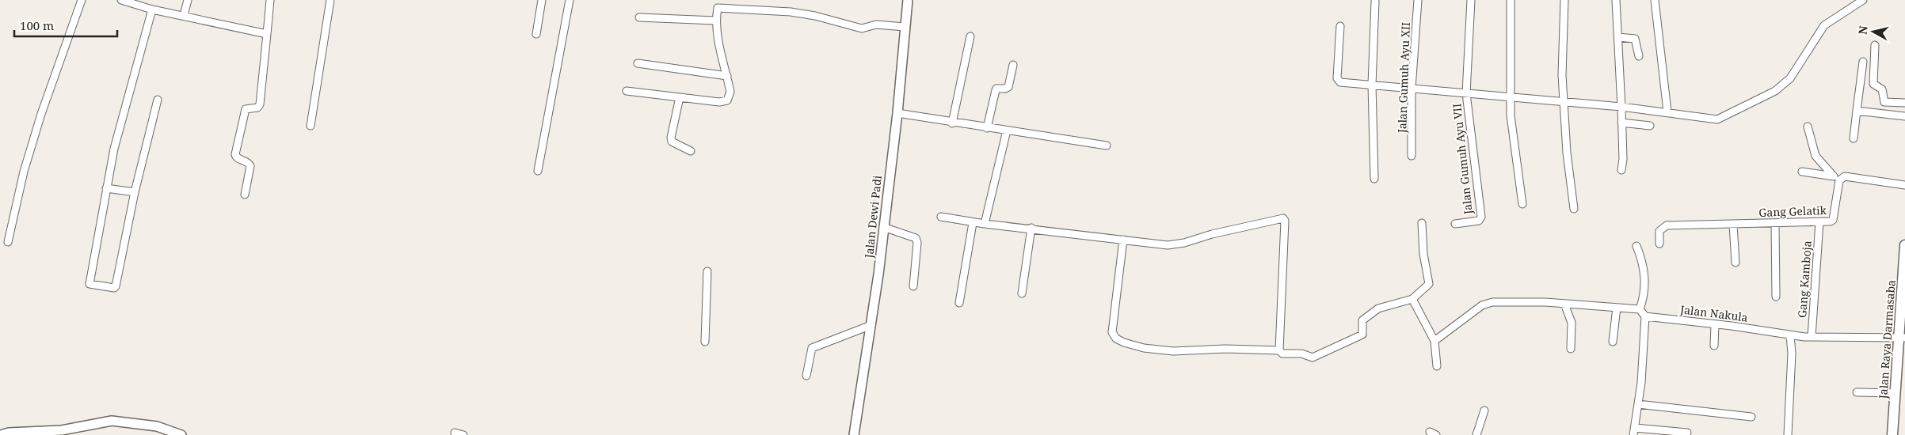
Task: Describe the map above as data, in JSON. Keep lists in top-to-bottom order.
{
  "streets": {
    "main road": ["Jalan Raya Darmasaba"],
    "street": [
      "Jalan Gumuh Ayu XII",
      "Jalan Gumuh Ayu VII",
      "Gang Gelatik",
      "Jalan Dewi Padi",
      "Gang Kamboja",
      "Jalan Nakula"
    ]
  },
  "crossings": [
    ["Gang Gelatik", "Gang Kamboja"],
    ["Gang Kamboja", "Jalan Nakula"],
    ["Jalan Nakula", "Jalan Raya Darmasaba"]
  ],
  "scale_bar": "100 m",
  "north": "left"
}
